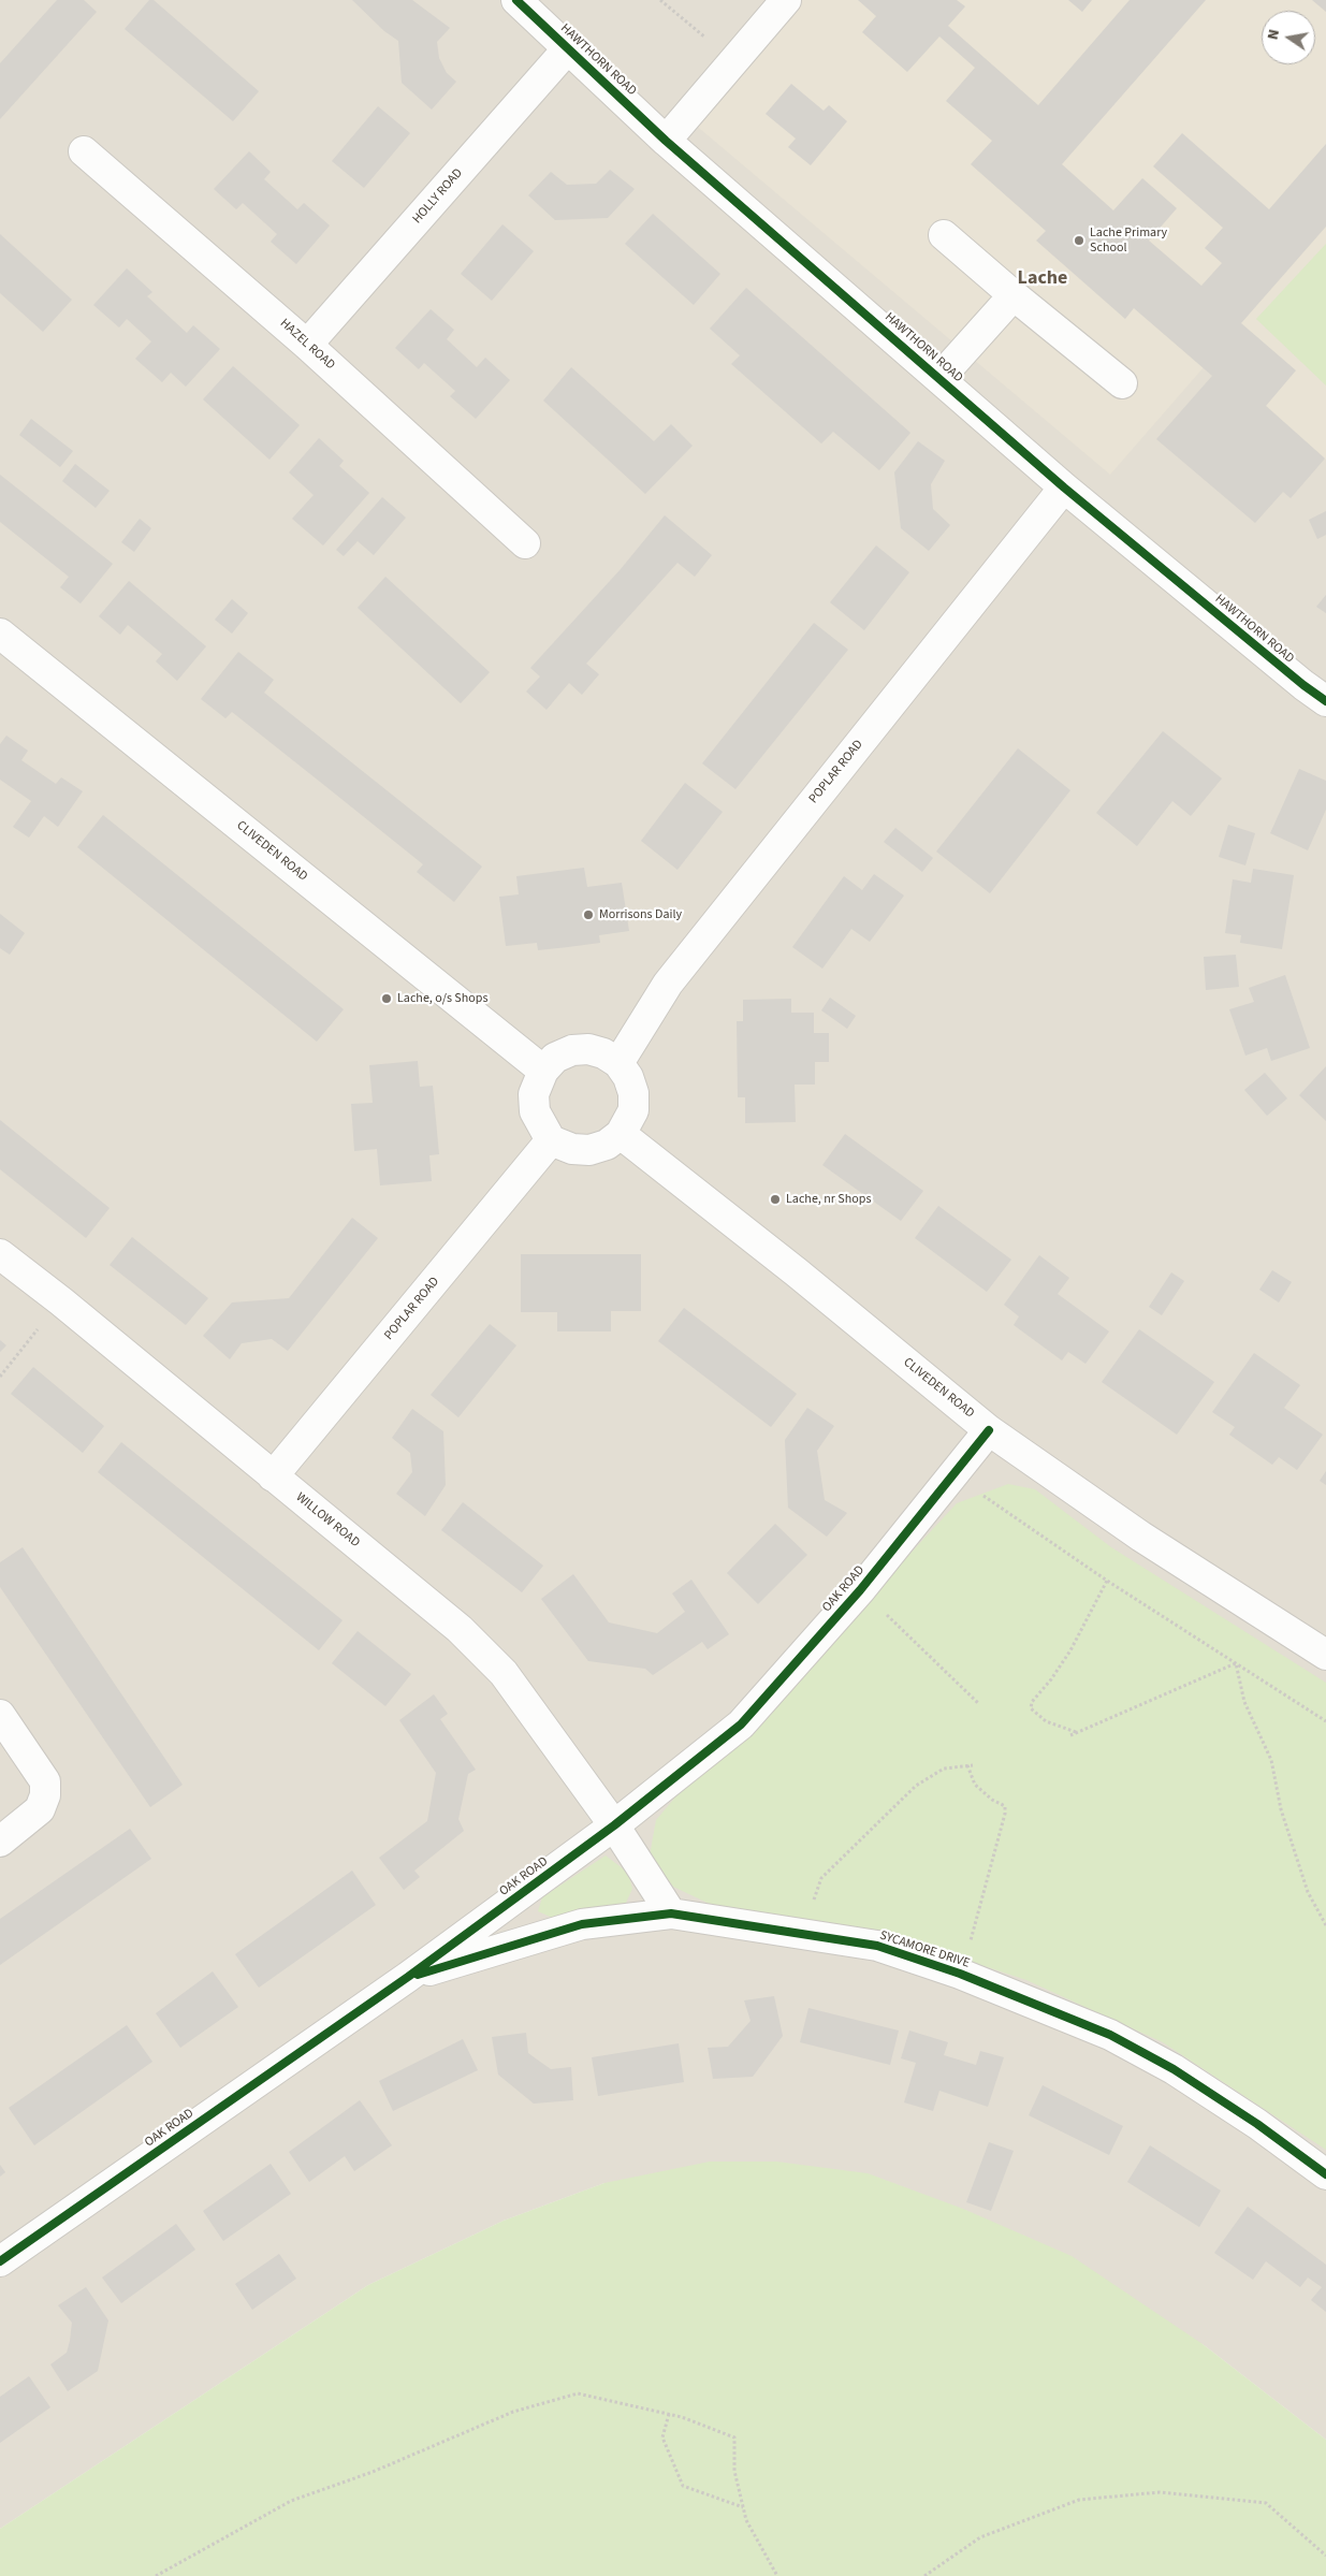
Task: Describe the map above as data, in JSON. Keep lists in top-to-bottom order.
{
  "streets": {
    "street": [
      "HAWTHORN ROAD",
      "HOLLY ROAD",
      "HAZEL ROAD",
      "POPLAR ROAD",
      "CLIVEDEN ROAD",
      "WILLOW ROAD",
      "OAK ROAD",
      "SYCAMORE DRIVE"
    ]
  },
  "crossings": [
    ["HAWTHORN ROAD", "HOLLY ROAD"],
    ["HAWTHORN ROAD", "POPLAR ROAD"],
    ["HOLLY ROAD", "HAZEL ROAD"],
    ["POPLAR ROAD", "CLIVEDEN ROAD"],
    ["POPLAR ROAD", "WILLOW ROAD"],
    ["CLIVEDEN ROAD", "OAK ROAD"],
    ["WILLOW ROAD", "OAK ROAD"],
    ["OAK ROAD", "SYCAMORE DRIVE"]
  ],
  "districts": ["Lache"],
  "places": [
    "Lache Primary School",
    "Morrisons Daily",
    "Lache, o/s Shops",
    "Lache, nr Shops"
  ],
  "north": "left"
}
